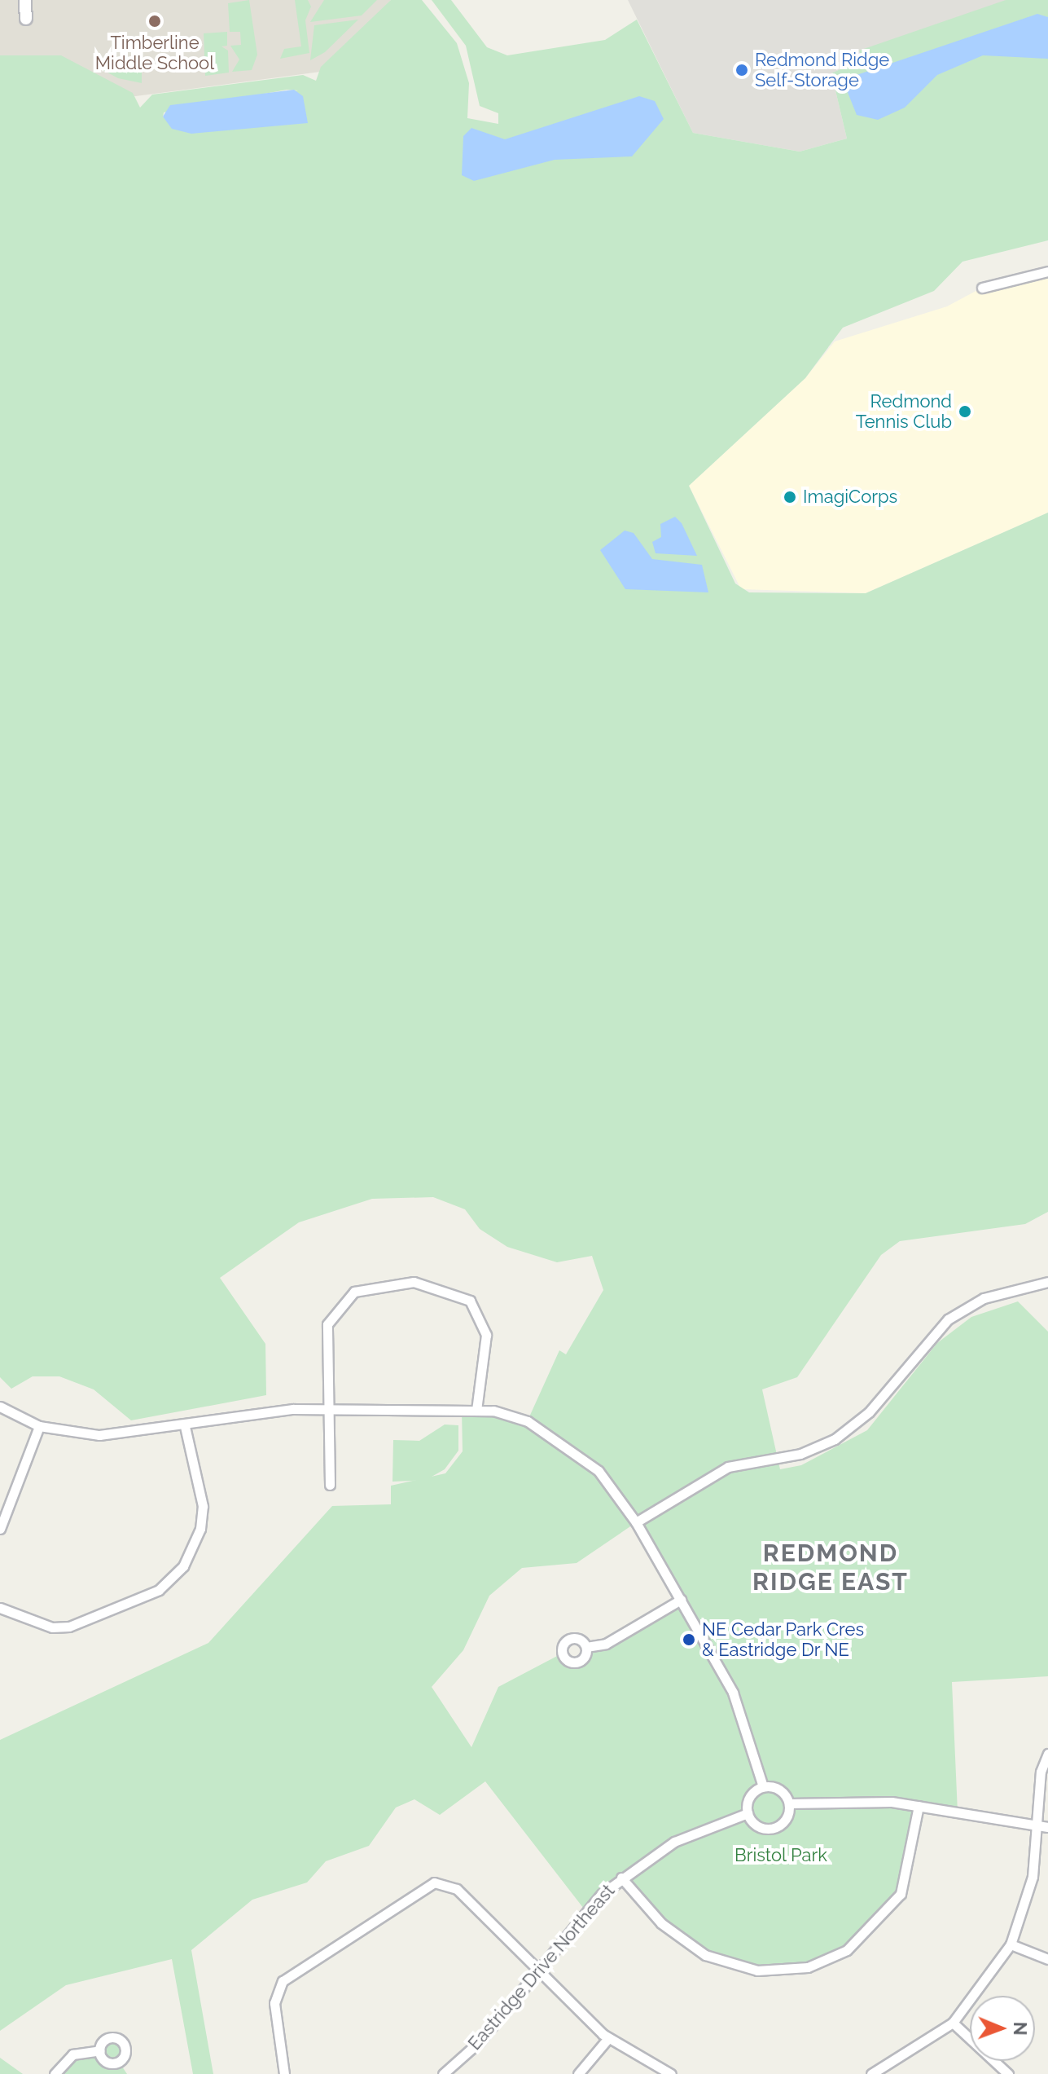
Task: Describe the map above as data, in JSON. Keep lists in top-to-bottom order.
{
  "streets": {
    "street": ["Eastridge Drive Northeast"]
  },
  "districts": ["REDMOND RIDGE EAST"],
  "parks": ["Bristol Park"],
  "places": [
    "Timberline Middle School",
    "Redmond Ridge Self-Storage",
    "Redmond Tennis Club",
    "ImagiCorps",
    "NE Cedar Park Cres & Eastridge Dr NE"
  ],
  "north": "right"
}
